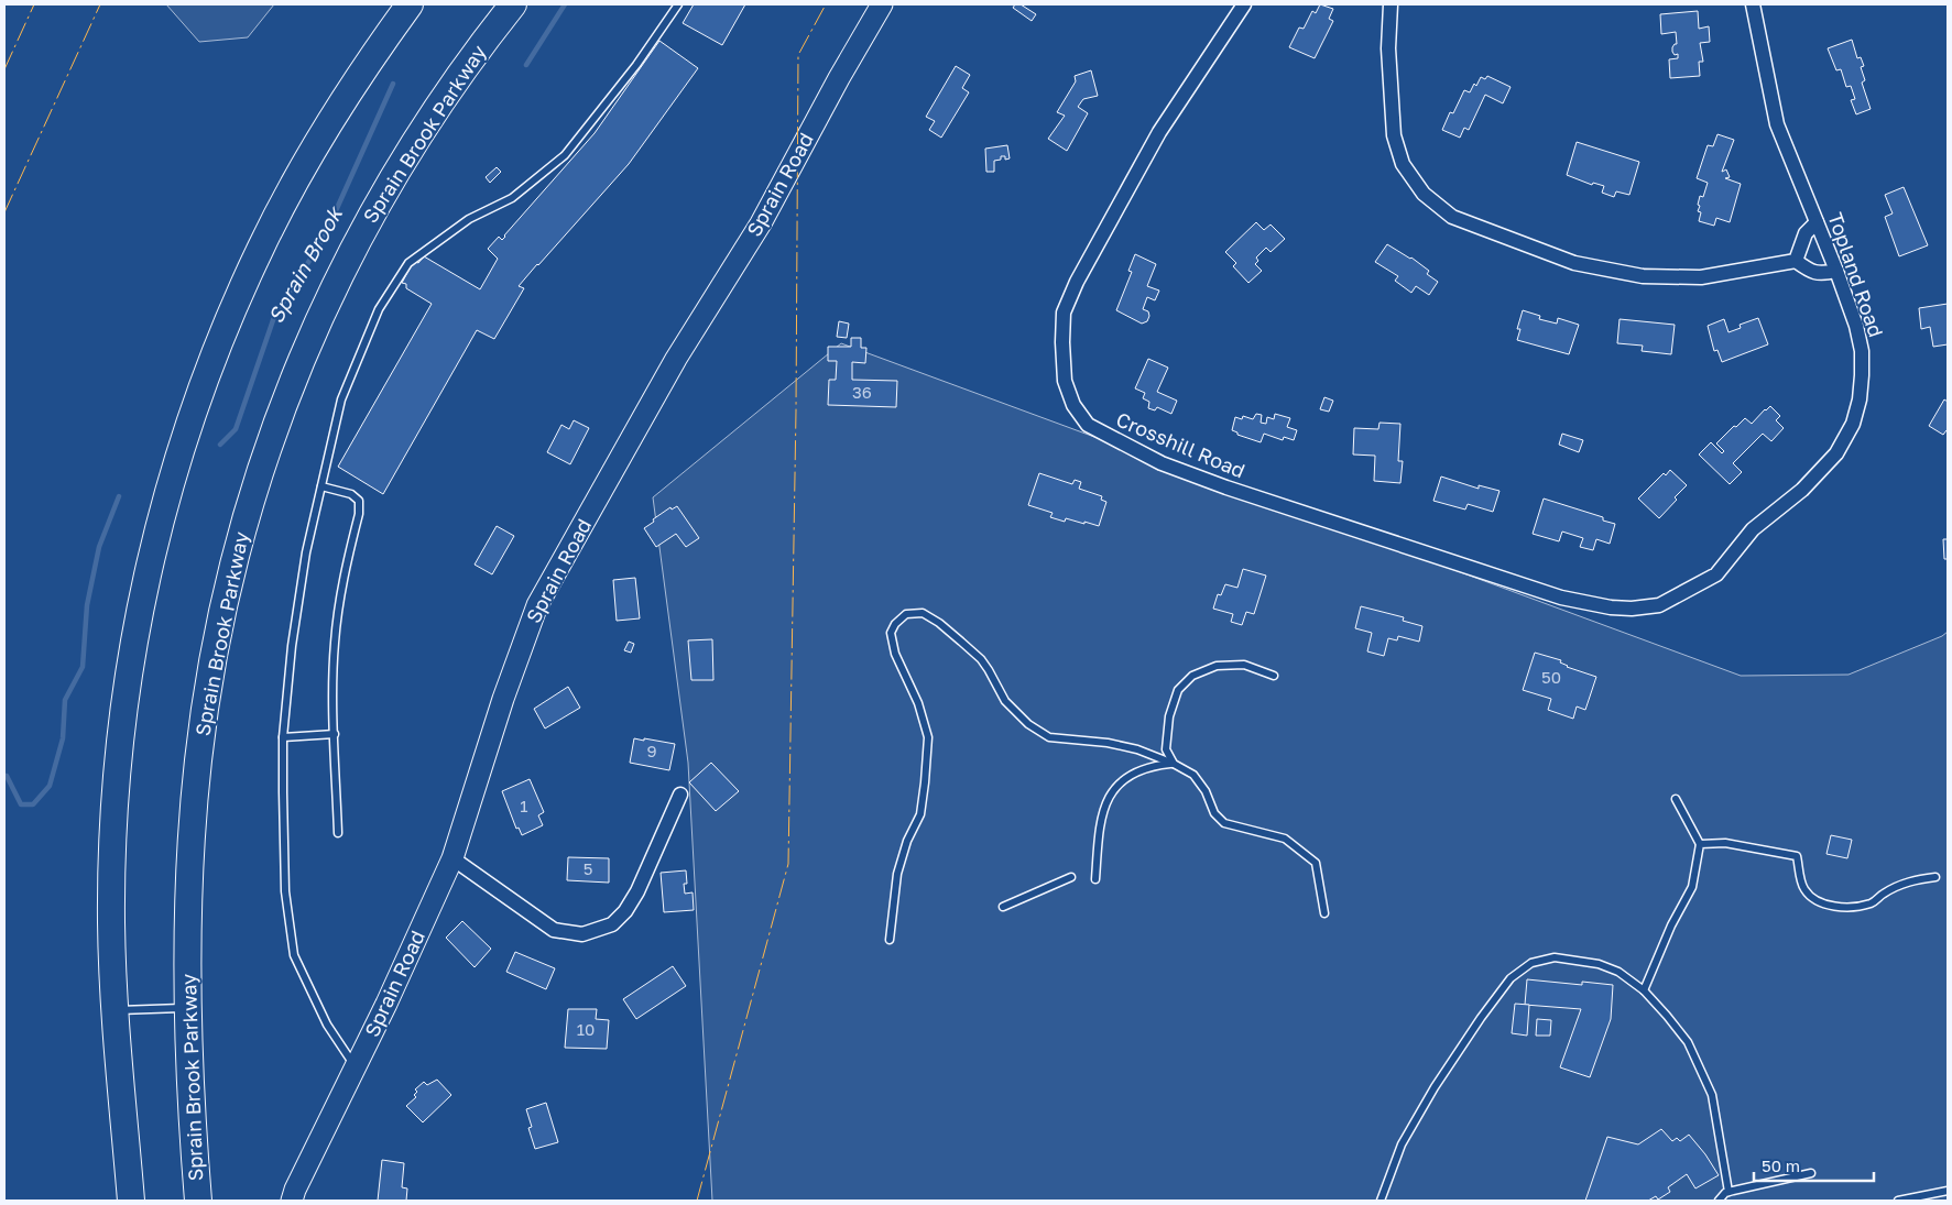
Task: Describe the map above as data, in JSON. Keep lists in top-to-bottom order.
{
  "streets": {
    "highway": ["Sprain Brook Parkway"],
    "street": ["Sprain Road", "Topland Road", "Crosshill Road"]
  },
  "crossings": [
    ["Topland Road", "Crosshill Road"]
  ],
  "water": ["Sprain Brook"],
  "house_numbers": [
    "36",
    "50",
    "9",
    "1",
    "5",
    "10"
  ],
  "scale_bar": "50 m"
}
